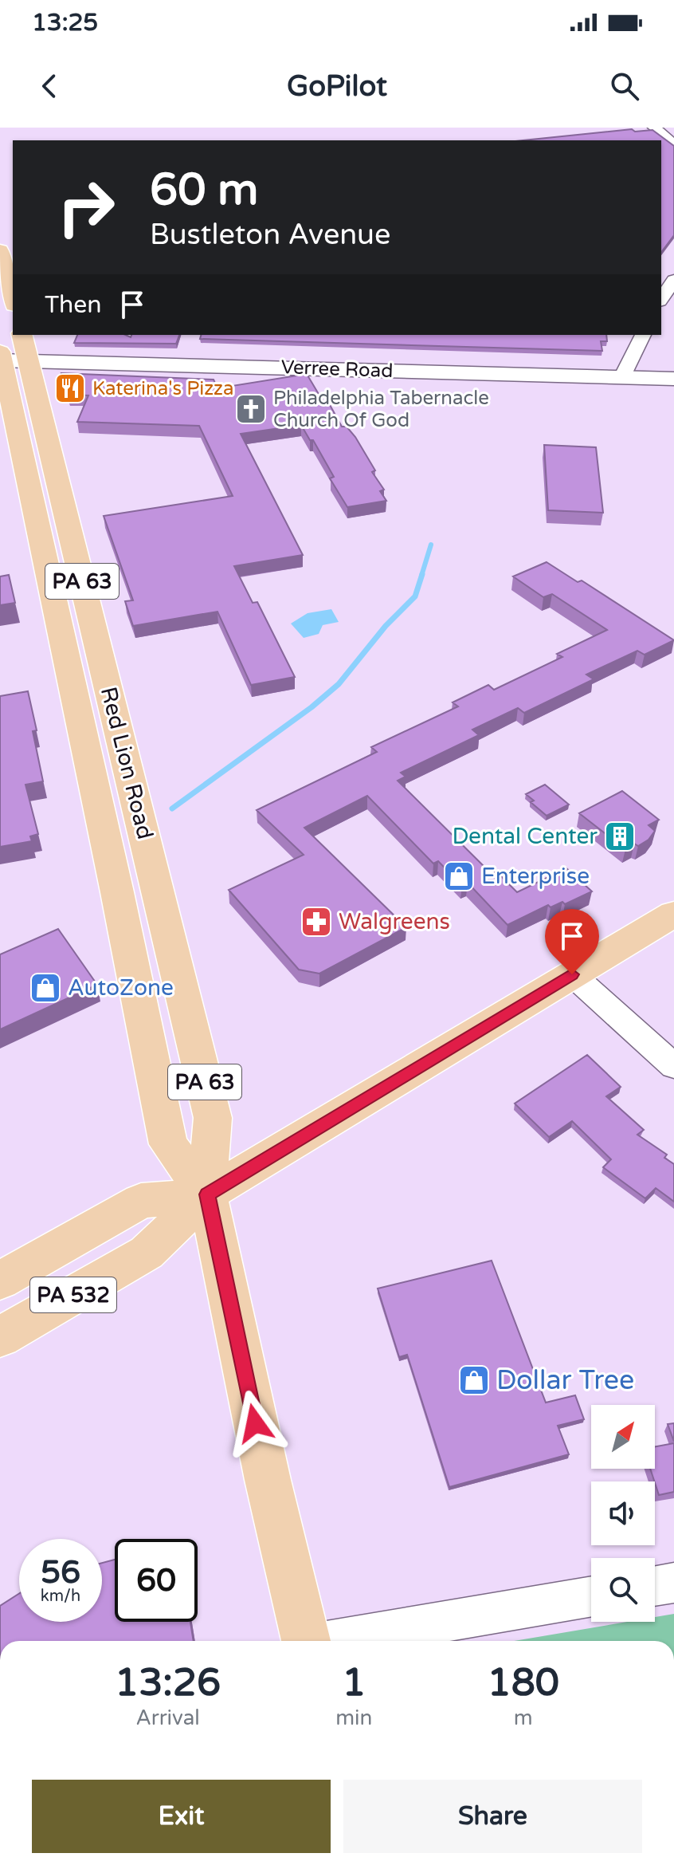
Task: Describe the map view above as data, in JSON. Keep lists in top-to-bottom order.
{
  "streets": {
    "main road": [
      "Verree Road",
      "PA 63",
      "Red Lion Road",
      "PA 532"
    ]
  },
  "crossings": [
    ["Verree Road", "Red Lion Road"],
    ["Red Lion Road", "PA 532"]
  ],
  "places": {
    "restaurant": ["Katerina's Pizza"],
    "church": ["Philadelphia Tabernacle Church Of God"],
    "building": ["Dental Center"],
    "shop": ["Enterprise", "AutoZone", "Dollar Tree"],
    "pharmacy": ["Walgreens"]
  },
  "north": "top right",
  "page": {
    "status": "13:25",
    "header": "GoPilot",
    "turn": ["60 m", "Bustleton Avenue"],
    "then": "Then",
    "speed": "56 km/h",
    "limit": "60",
    "eta": [
      "13:26",
      "Arrival",
      "1",
      "min",
      "180",
      "m"
    ],
    "buttons": ["Exit", "Share"]
  }
}
